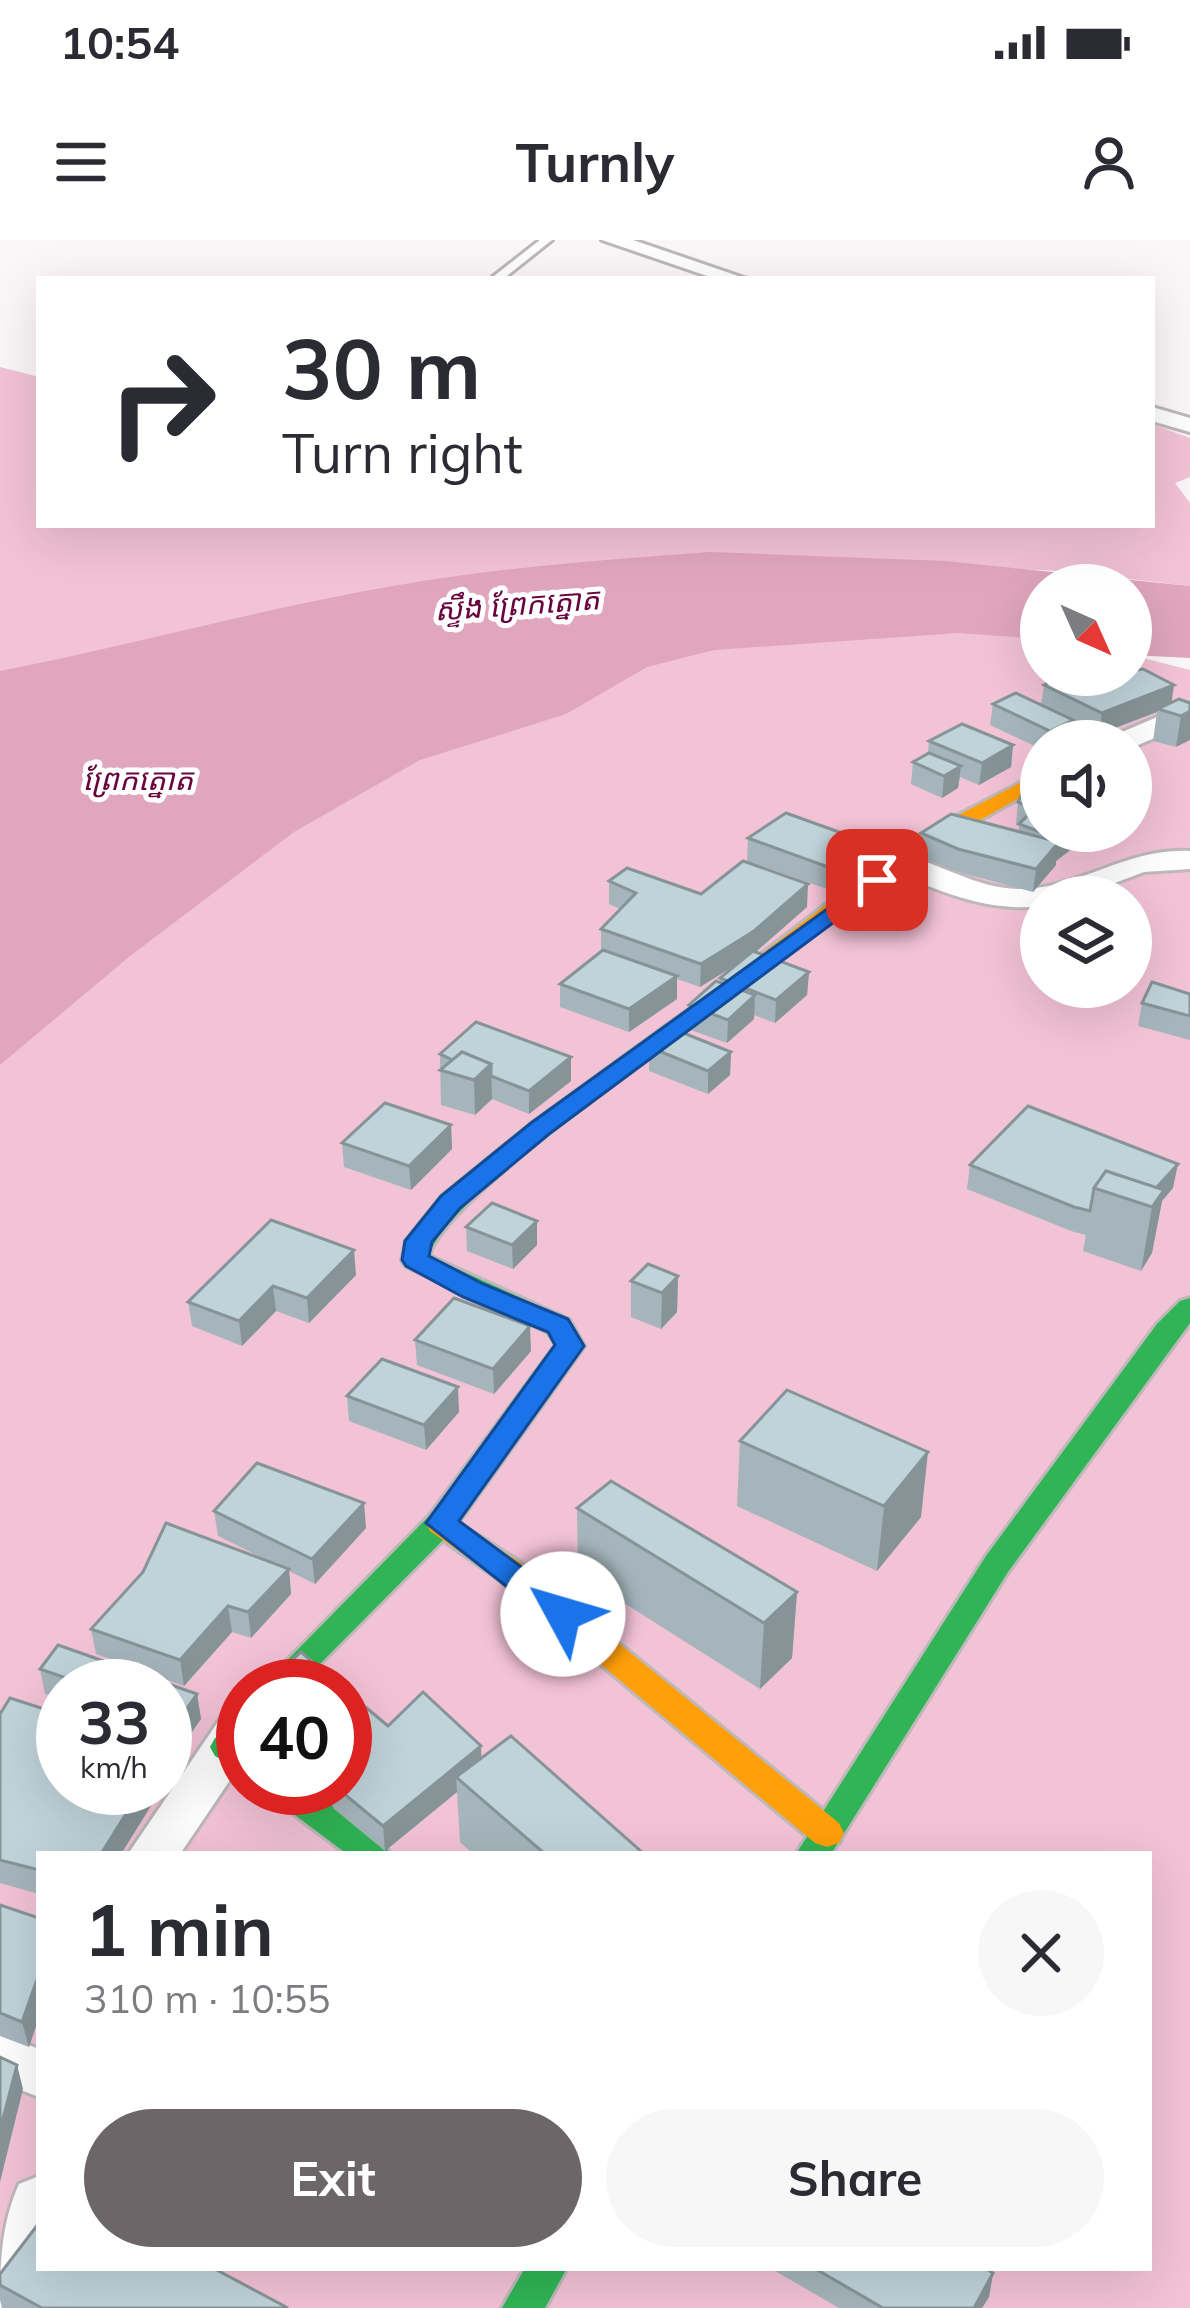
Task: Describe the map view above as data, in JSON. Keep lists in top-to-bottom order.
{
  "water": ["ស្ទឹង ព្រែកត្នោត", "ព្រែកត្នោត"],
  "north": "bottom right",
  "page": {
    "status": "10:54",
    "header": "Turnly",
    "turn": ["30 m", "Turn right"],
    "speed": "33 km/h",
    "limit": "40",
    "heading": ["1 min", "310 m · 10:55"],
    "buttons": ["Exit", "Share"]
  }
}
